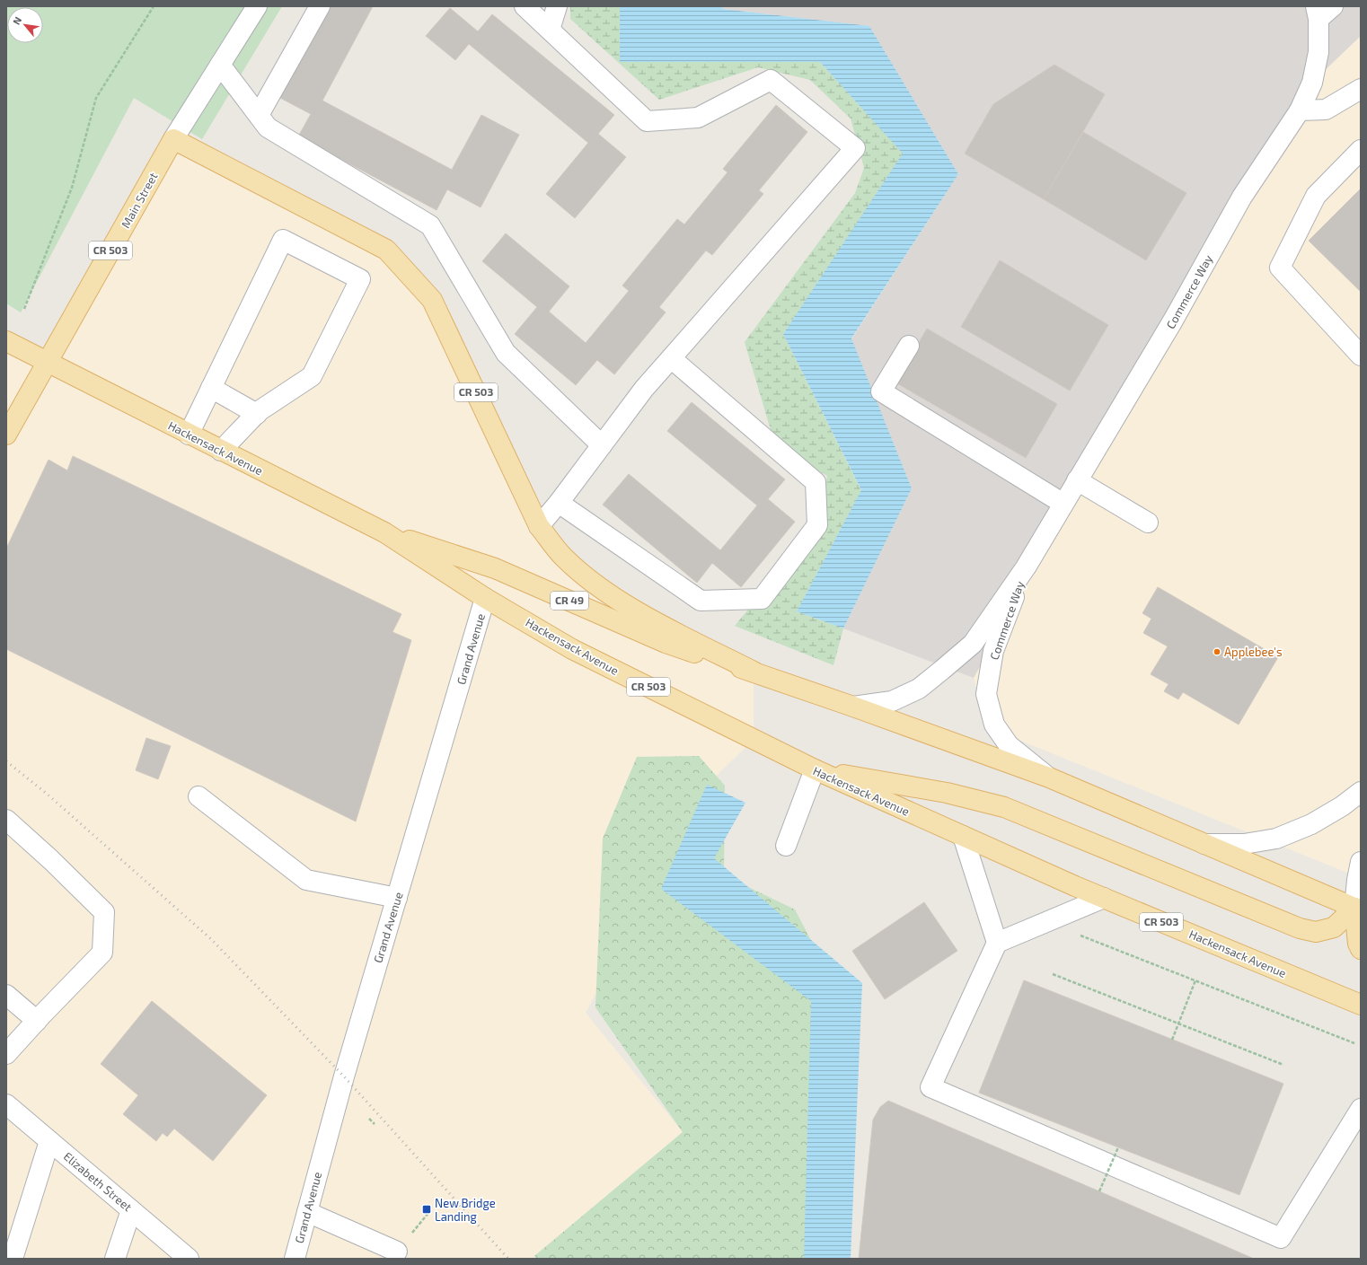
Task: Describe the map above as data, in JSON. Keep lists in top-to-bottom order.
{
  "streets": {
    "main road": [
      "Main Street",
      "CR 503",
      "Hackensack Avenue",
      "CR 49"
    ],
    "street": ["Commerce Way", "Grand Avenue", "Elizabeth Street"]
  },
  "crossings": [
    ["Main Street", "CR 503"],
    ["Main Street", "Hackensack Avenue"],
    ["CR 503", "Hackensack Avenue"],
    ["Commerce Way", "Hackensack Avenue"],
    ["Hackensack Avenue", "Grand Avenue"]
  ],
  "places": {
    "other": ["Applebee's"],
    "transit": ["New Bridge Landing"]
  },
  "north": "top left"
}
